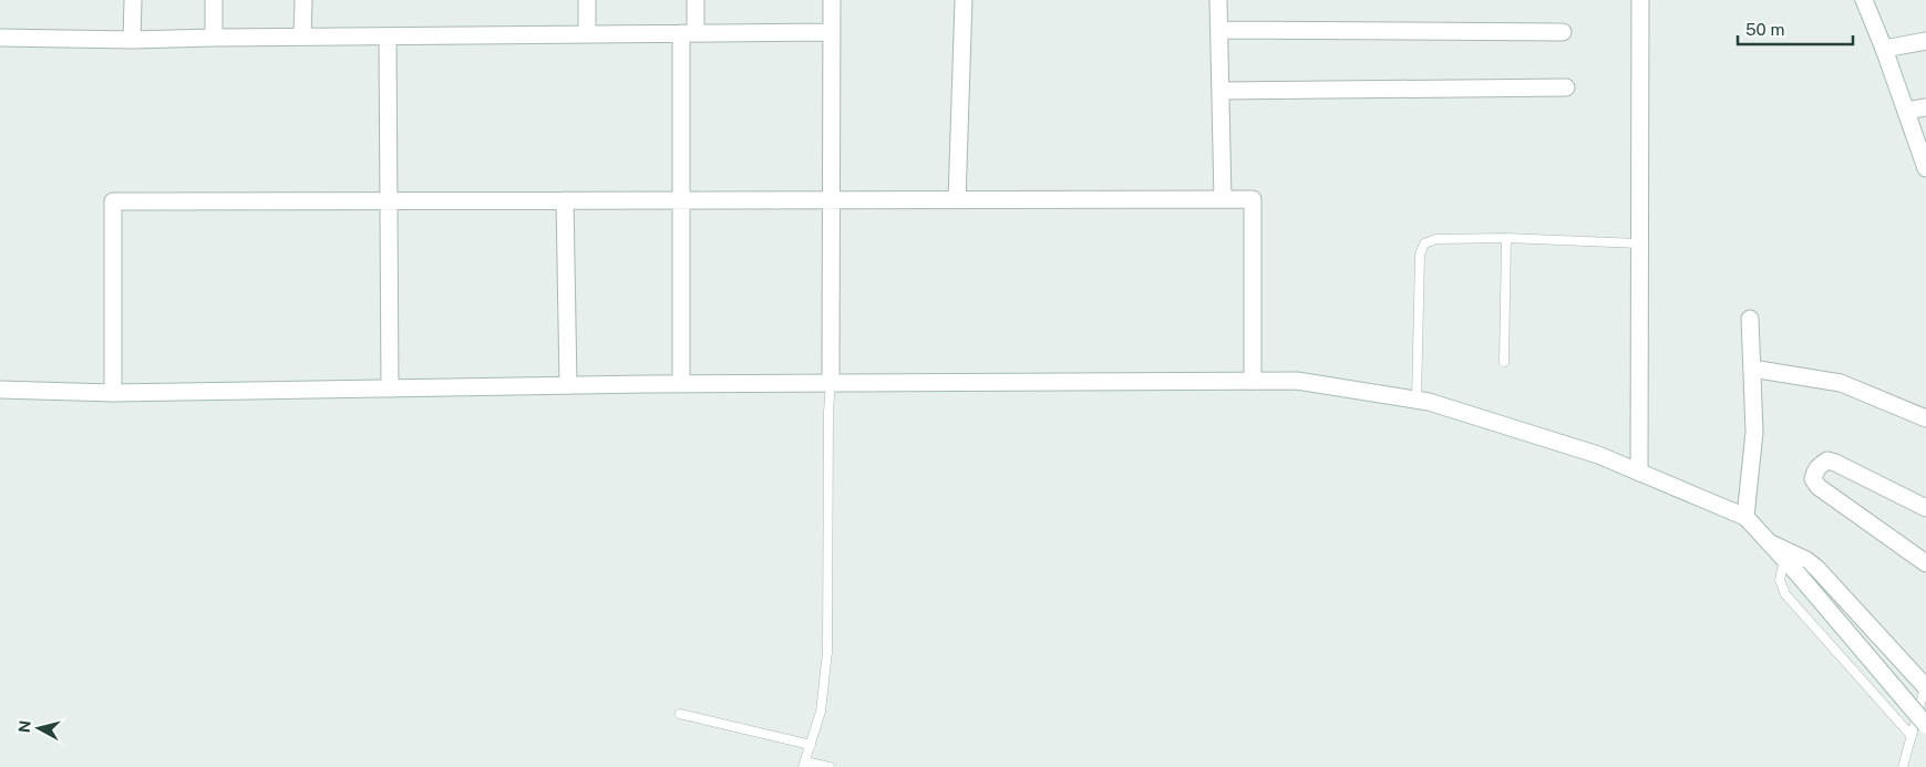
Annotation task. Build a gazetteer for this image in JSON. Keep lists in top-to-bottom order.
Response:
{
  "scale_bar": "50 m",
  "north": "left"
}
